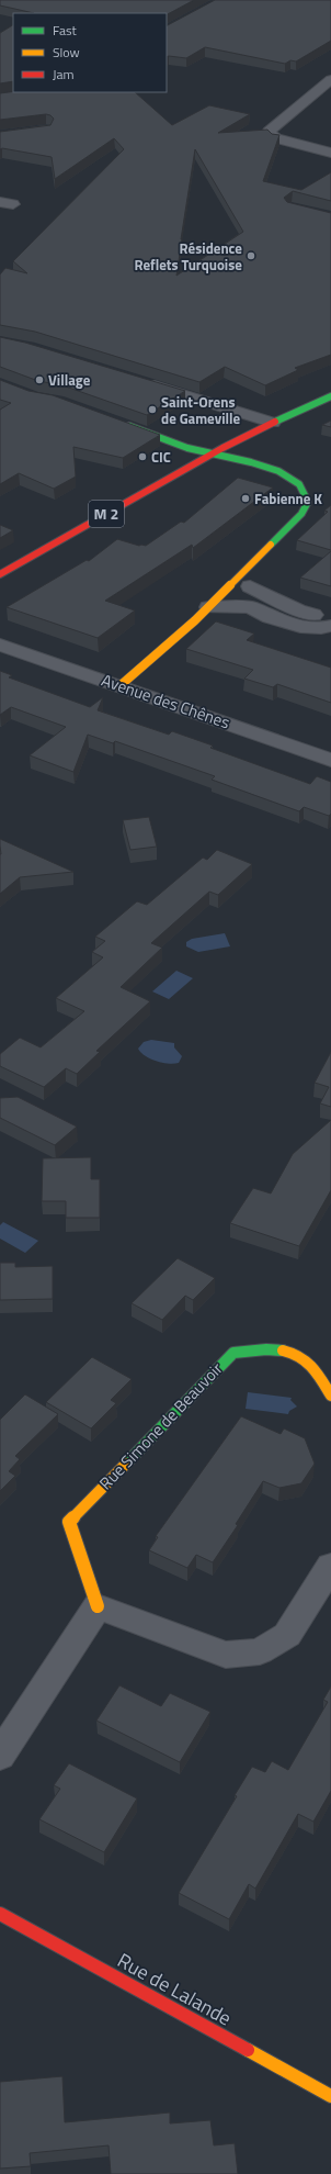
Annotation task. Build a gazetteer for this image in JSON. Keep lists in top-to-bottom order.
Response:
{
  "streets": {
    "street": [
      "M 2",
      "Avenue des Chênes",
      "Rue Simone de Beauvoir",
      "Rue de Lalande"
    ]
  },
  "places": [
    "Résidence Reflets Turquoise",
    "Village",
    "Saint-Orens de Gameville",
    "CIC",
    "Fabienne K"
  ],
  "legend": ["Fast", "Slow", "Jam"]
}
